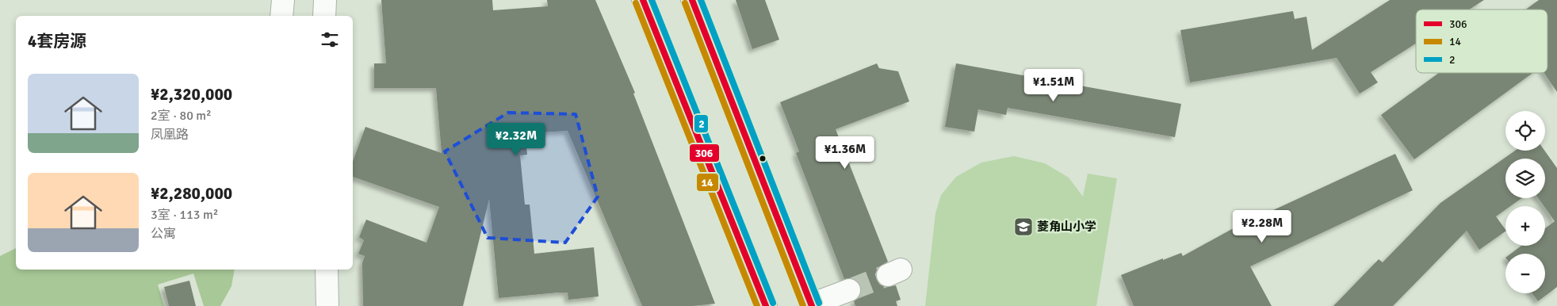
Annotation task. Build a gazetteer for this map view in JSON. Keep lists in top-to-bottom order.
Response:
{
  "places": {
    "school or university": ["菱角山小学"]
  },
  "lines": ["transit line 306", "transit line 2", "transit line 14"],
  "legend": ["306", "14", "2"],
  "page": {
    "heading": "4套房源",
    "list": [
      {
        "name": "¥2,320,000",
        "note": "2室 · 80 m² · 凤凰路"
      },
      {
        "name": "¥2,280,000",
        "note": "3室 · 113 m² · 公寓"
      }
    ],
    "price": [
      "¥1.51M",
      "¥2.32M",
      "¥1.36M",
      "¥2.28M"
    ],
    "map_buttons": ["+", "−"]
  }
}
